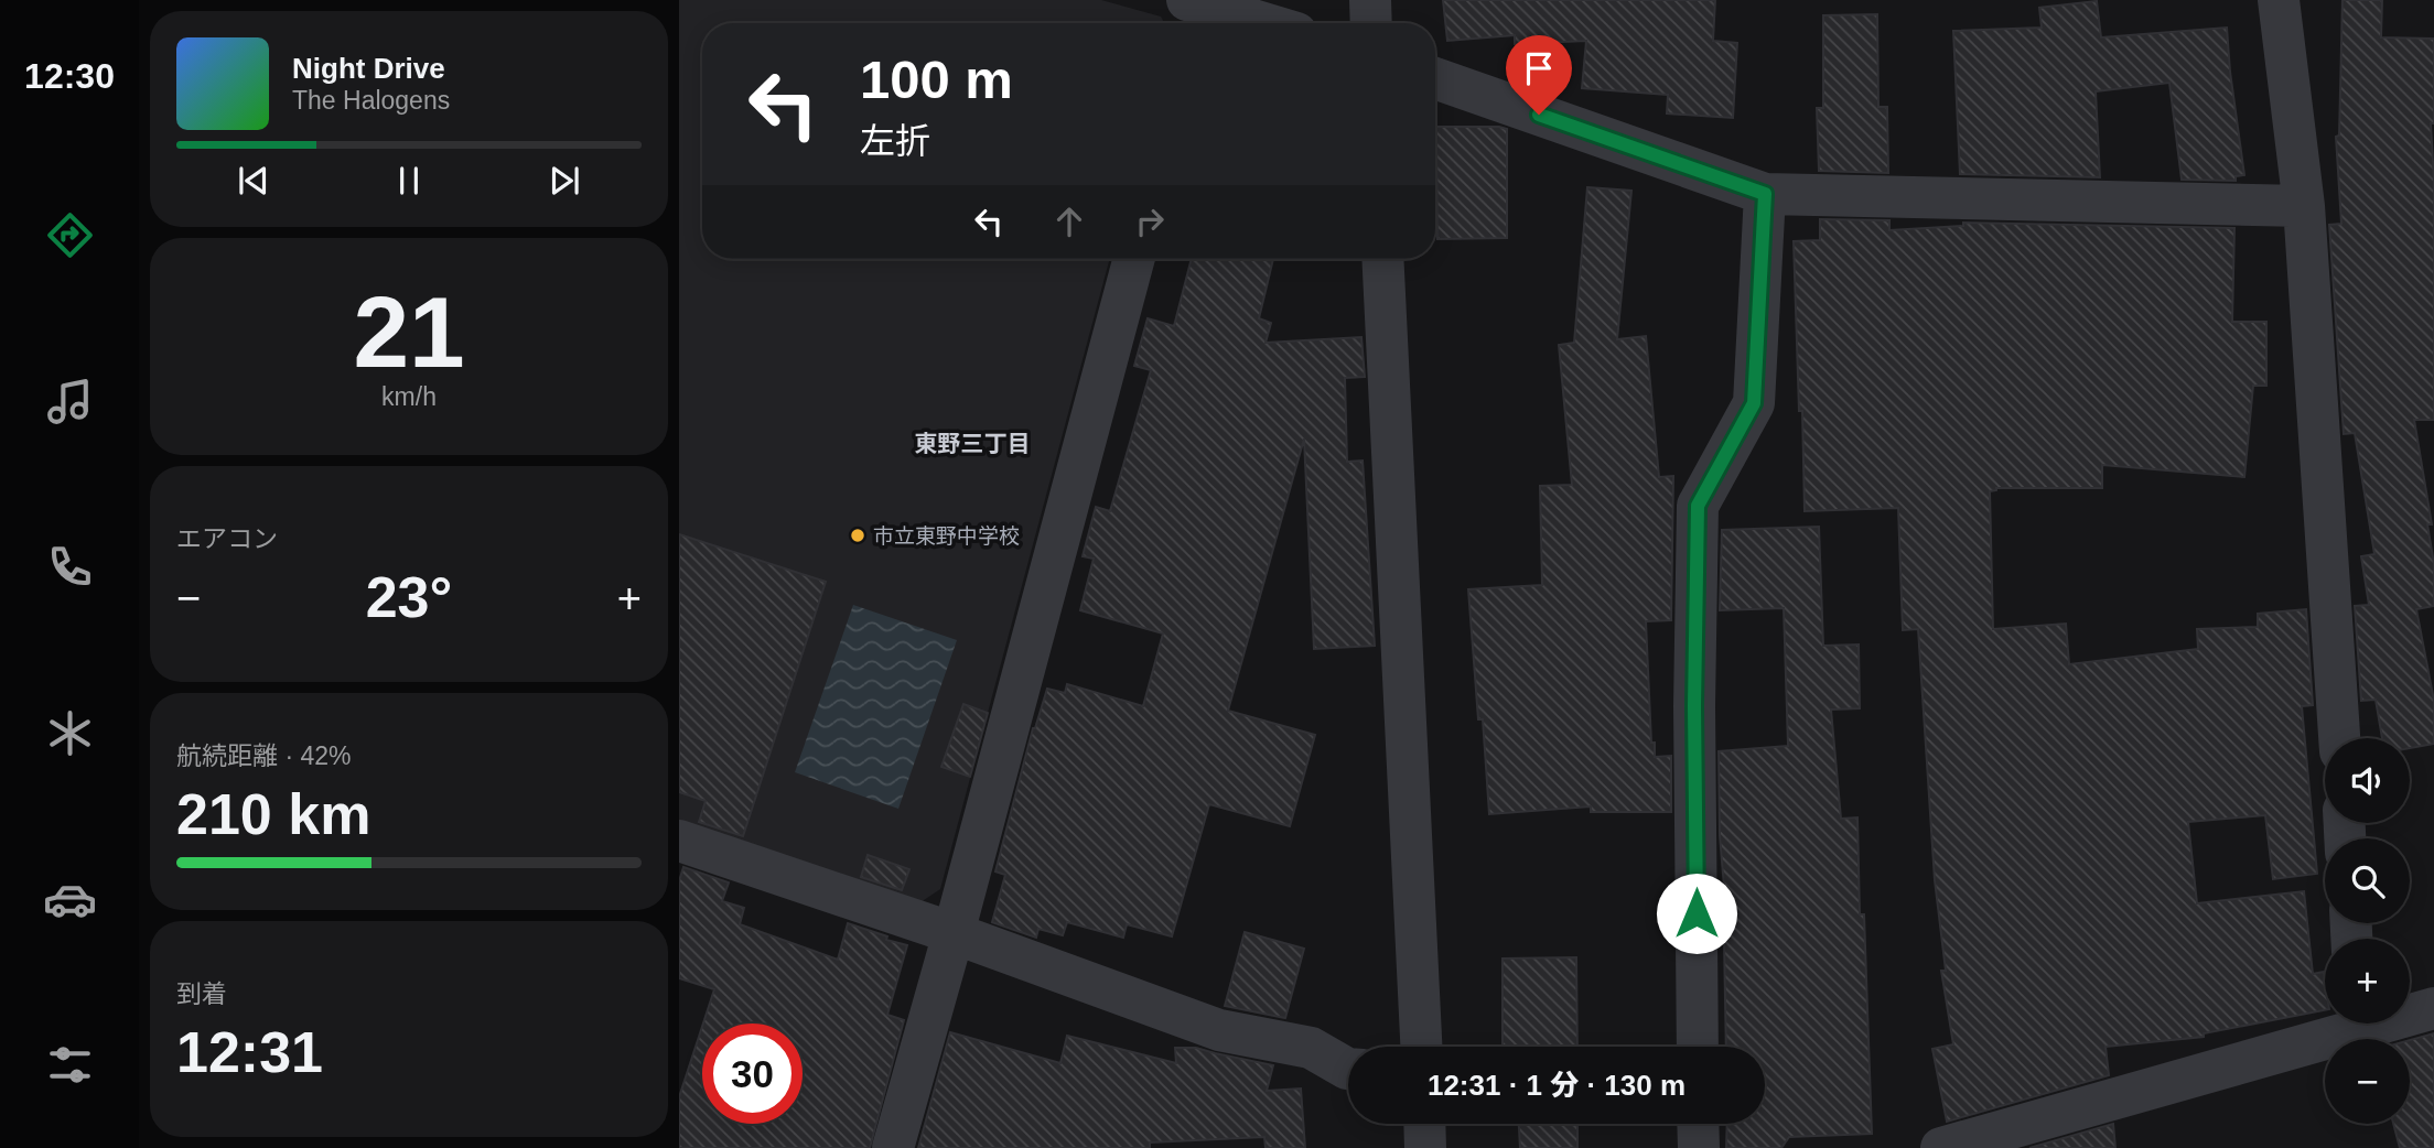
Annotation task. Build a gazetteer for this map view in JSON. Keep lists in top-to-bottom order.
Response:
{
  "districts": ["東野三丁目"],
  "places": ["市立東野中学校"],
  "page": {
    "tabs": "12:30",
    "turn": ["100 m", "左折"],
    "song": ["Night Drive", "The Halogens"],
    "tile": [
      ["21", "km/h"],
      "エアコン",
      ["航続距離 · 42%", "210 km"],
      ["到着", "12:31"]
    ],
    "heat": ["−", "23°", "+"],
    "map_buttons": ["+", "−"],
    "limit": "30",
    "trip": "12:31 · 1 分 · 130 m"
  }
}
